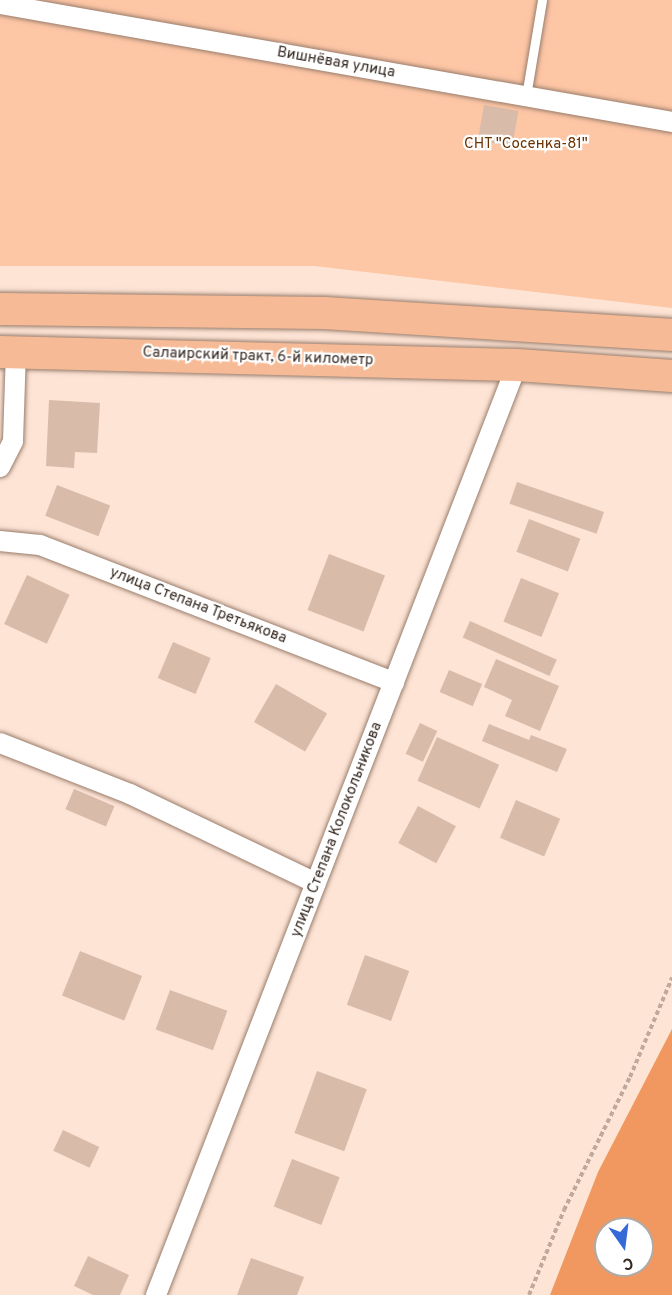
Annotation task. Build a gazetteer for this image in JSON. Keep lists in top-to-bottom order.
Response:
{
  "streets": {
    "highway": ["Салаирский тракт, 6-й километр"],
    "street": ["Вишнёвая улица", "улица Степана Третьякова", "улица Степана Колокольникова"]
  },
  "crossings": [
    ["Салаирский тракт, 6-й километр", "улица Степана Колокольникова"],
    ["улица Степана Третьякова", "улица Степана Колокольникова"]
  ],
  "parks": ["СНТ \"Сосенка-81\""],
  "north": "bottom"
}
